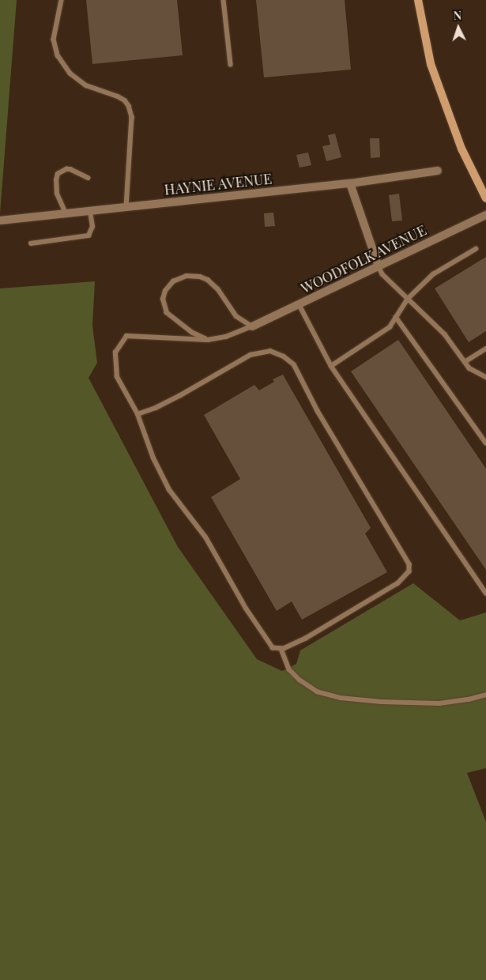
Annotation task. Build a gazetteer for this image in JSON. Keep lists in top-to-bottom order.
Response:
{
  "streets": {
    "street": ["HAYNIE AVENUE", "WOODFOLK AVENUE"]
  },
  "north": "top"
}
